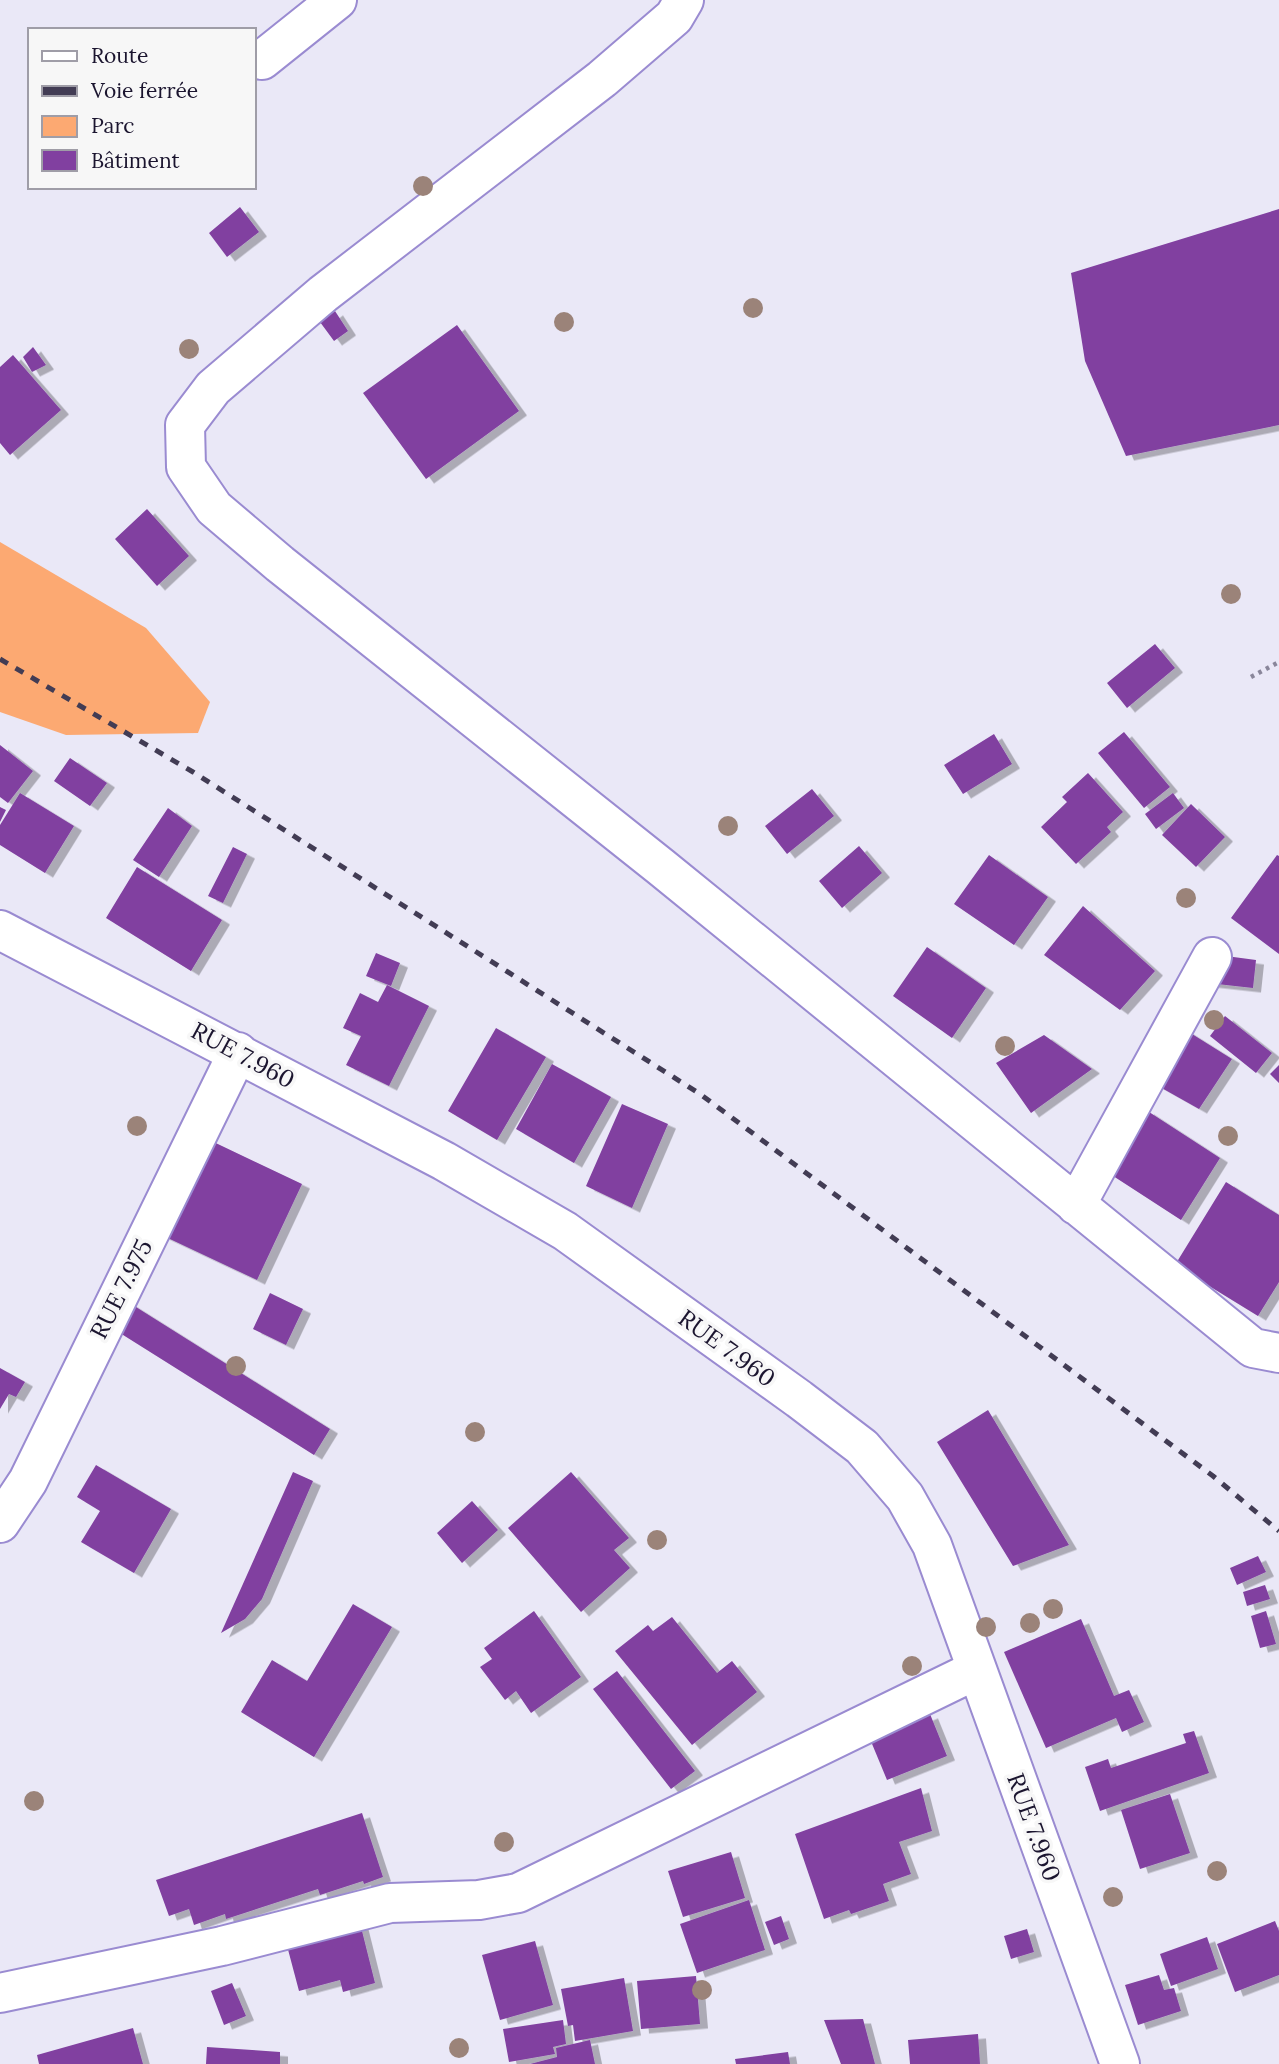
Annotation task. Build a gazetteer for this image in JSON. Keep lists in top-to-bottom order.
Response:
{
  "streets": {
    "street": ["RUE 7.960", "RUE 7.975"]
  },
  "crossings": [
    ["RUE 7.960", "RUE 7.975"]
  ],
  "legend": [
    "Route",
    "Voie ferrée",
    "Parc",
    "Bâtiment"
  ]
}
